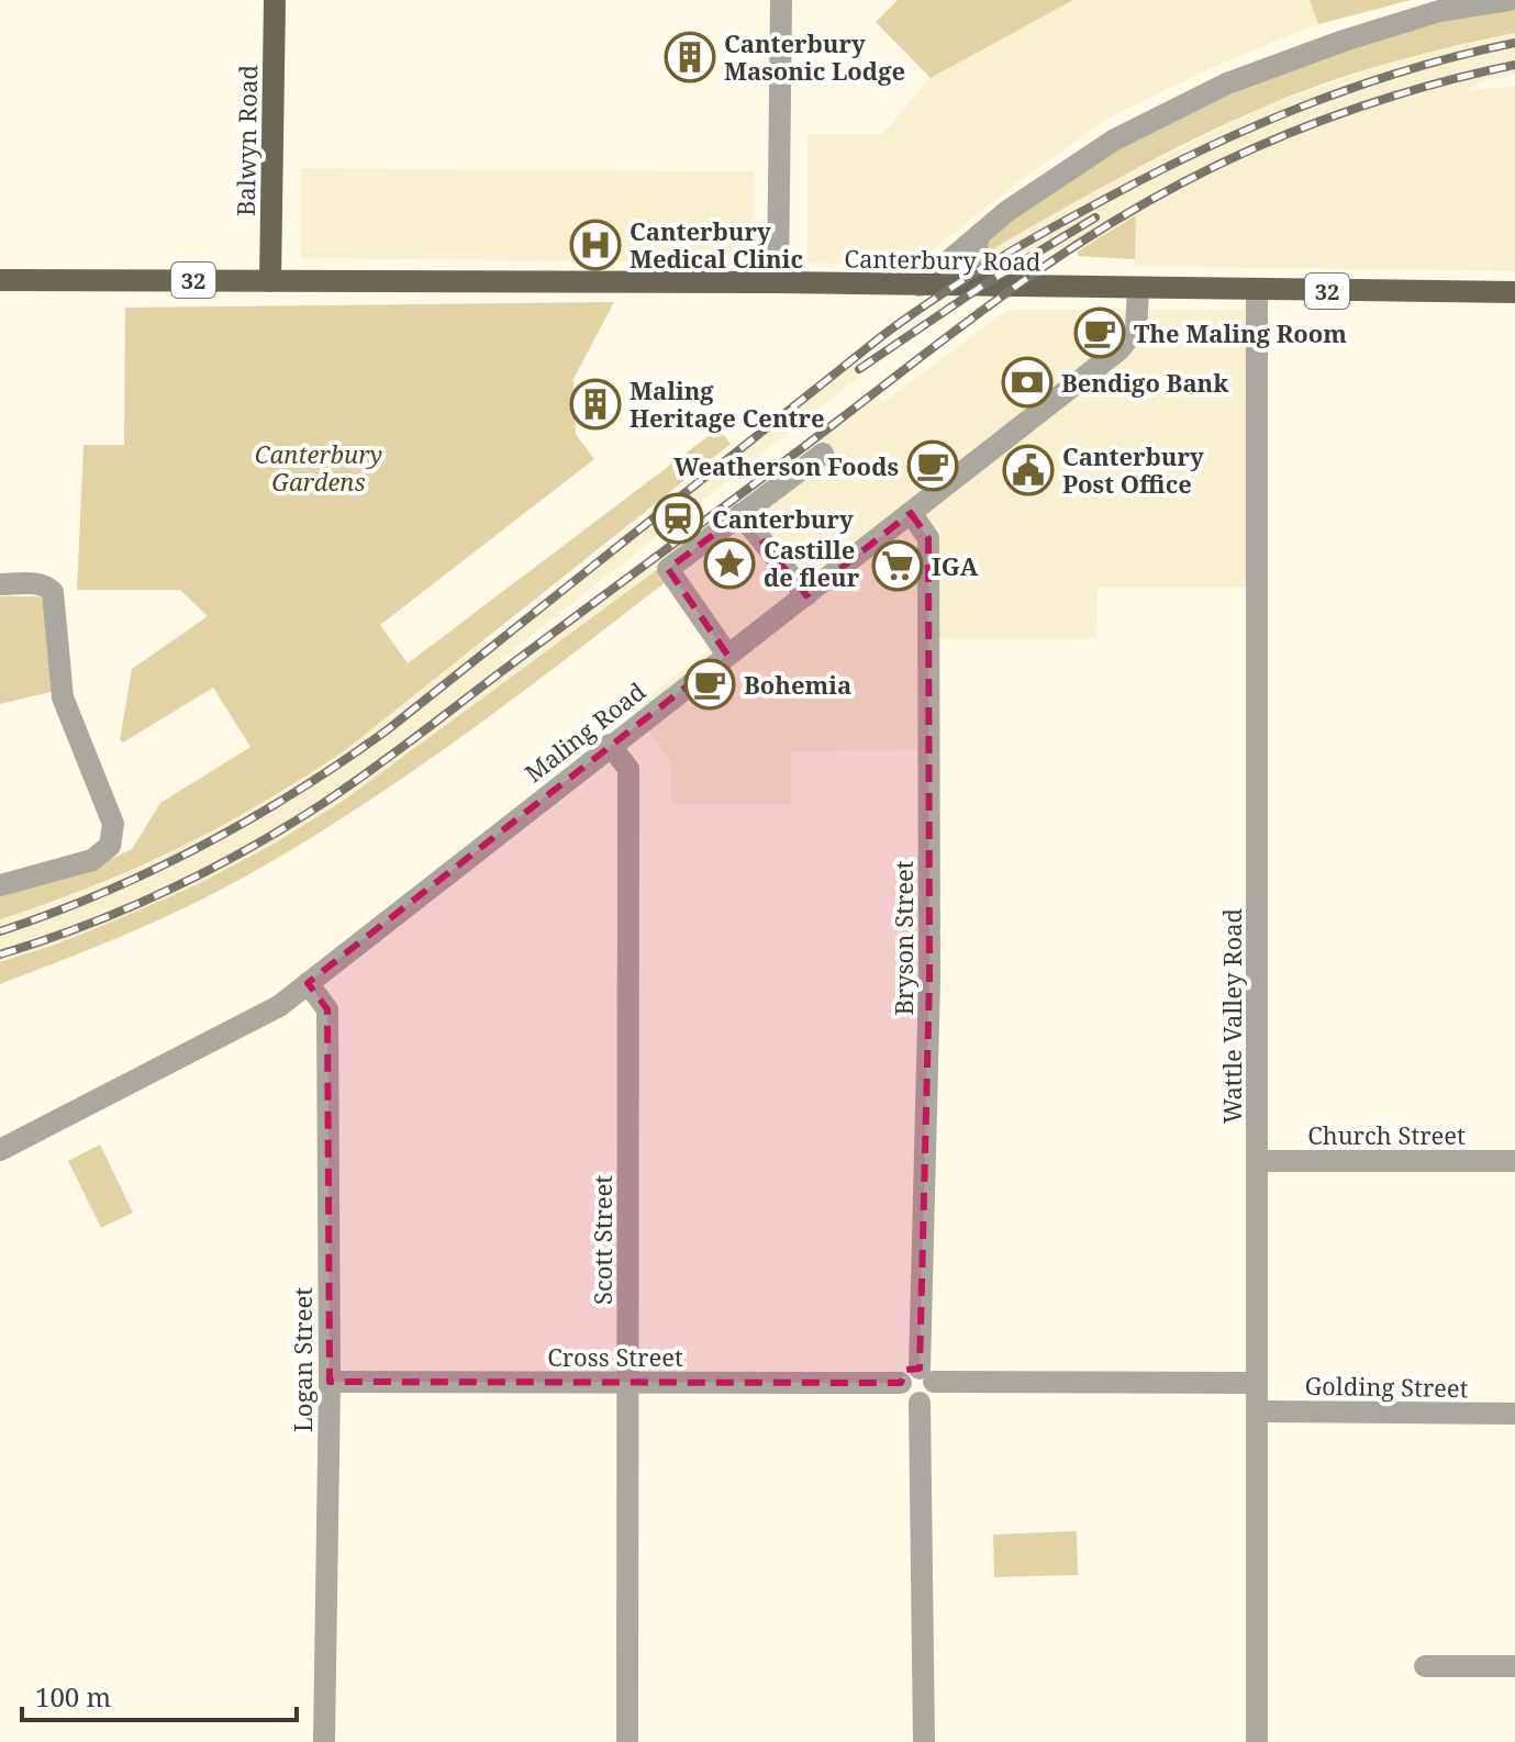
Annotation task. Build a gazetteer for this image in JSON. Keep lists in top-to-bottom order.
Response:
{
  "streets": {
    "main road": ["Balwyn Road", "Canterbury Road", "32"],
    "street": [
      "Maling Road",
      "Bryson Street",
      "Wattle Valley Road",
      "Church Street",
      "Scott Street",
      "Cross Street",
      "Logan Street",
      "Golding Street"
    ]
  },
  "crossings": [
    ["Balwyn Road", "Canterbury Road"],
    ["Canterbury Road", "Maling Road"],
    ["Canterbury Road", "Wattle Valley Road"],
    ["Maling Road", "Bryson Street"],
    ["Maling Road", "Scott Street"],
    ["Maling Road", "Logan Street"],
    ["Bryson Street", "Cross Street"],
    ["Wattle Valley Road", "Church Street"],
    ["Wattle Valley Road", "Golding Street"],
    ["Scott Street", "Cross Street"],
    ["Cross Street", "Logan Street"]
  ],
  "parks": ["Canterbury Gardens"],
  "places": {
    "building": ["Canterbury Masonic Lodge", "Maling Heritage Centre"],
    "hospital": ["Canterbury Medical Clinic"],
    "cafe": ["The Maling Room", "Weatherson Foods", "Bohemia"],
    "bank": ["Bendigo Bank"],
    "public building": ["Canterbury Post Office"],
    "station": ["Canterbury"],
    "place": ["Castille de fleur"],
    "supermarket": ["IGA"]
  },
  "scale_bar": "100 m"
}
